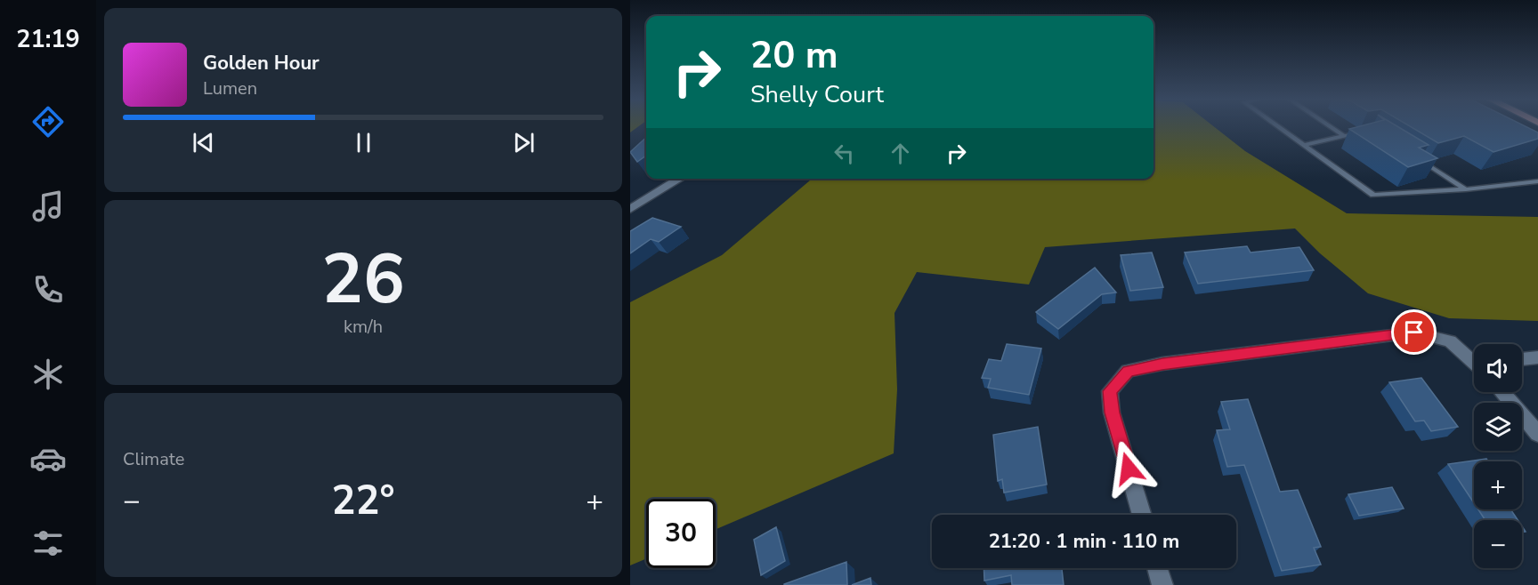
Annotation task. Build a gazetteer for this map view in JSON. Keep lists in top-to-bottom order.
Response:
{
  "page": {
    "tabs": "21:19",
    "turn": ["20 m", "Shelly Court"],
    "song": ["Golden Hour", "Lumen"],
    "tile": [
      ["26", "km/h"],
      "Climate"
    ],
    "map_buttons": ["+", "−"],
    "heat": ["−", "22°", "+"],
    "limit": "30",
    "trip": "21:20 · 1 min · 110 m"
  }
}
